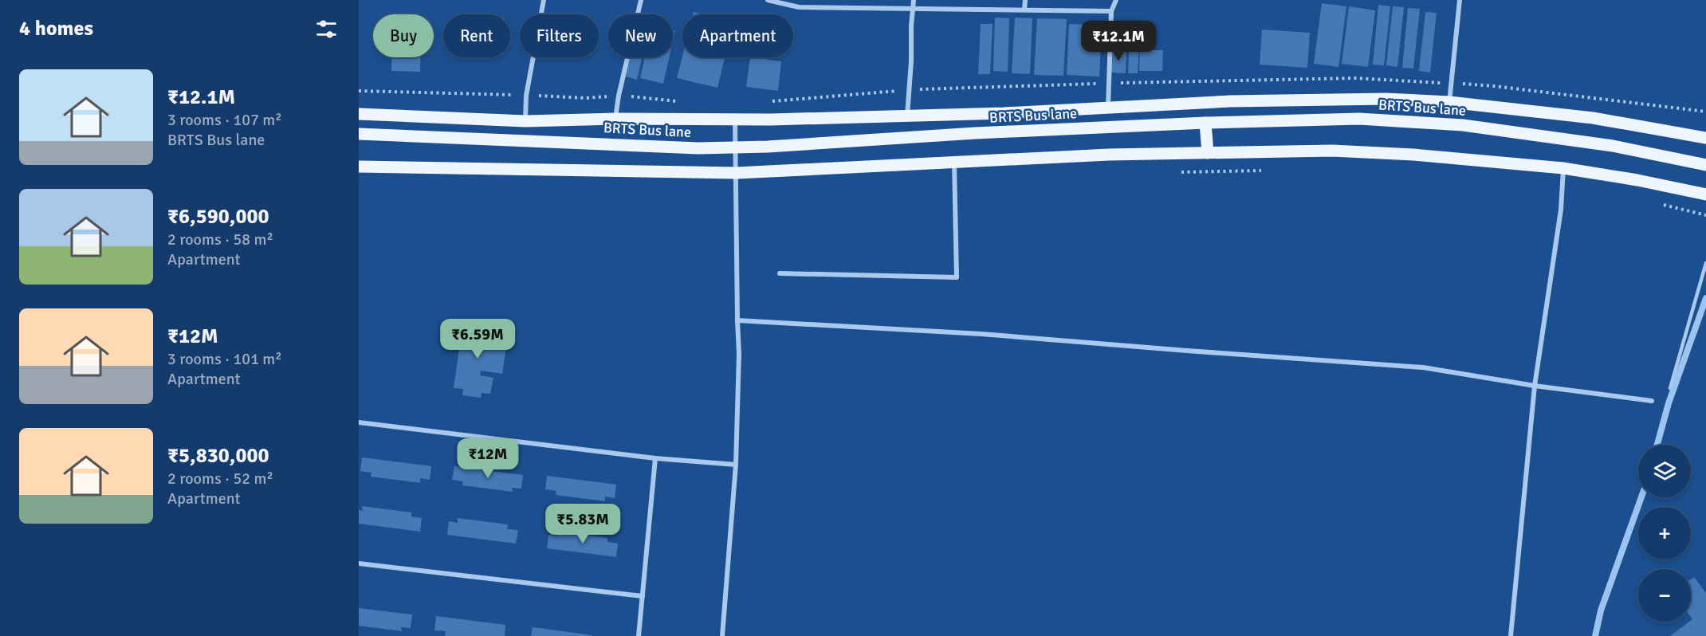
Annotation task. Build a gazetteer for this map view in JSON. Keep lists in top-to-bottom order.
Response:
{
  "streets": {
    "main road": ["BRTS Bus lane"]
  },
  "page": {
    "heading": "4 homes",
    "chip": [
      "Buy",
      "Rent",
      "Filters",
      "New",
      "Apartment"
    ],
    "price": [
      "₹12.1M",
      "₹6.59M",
      "₹12M",
      "₹5.83M"
    ],
    "list": [
      {
        "name": "₹12.1M",
        "note": "3 rooms · 107 m² · BRTS Bus lane"
      },
      {
        "name": "₹6,590,000",
        "note": "2 rooms · 58 m² · Apartment"
      },
      {
        "name": "₹12M",
        "note": "3 rooms · 101 m² · Apartment"
      },
      {
        "name": "₹5,830,000",
        "note": "2 rooms · 52 m² · Apartment"
      }
    ],
    "map_buttons": ["+", "−"]
  }
}
